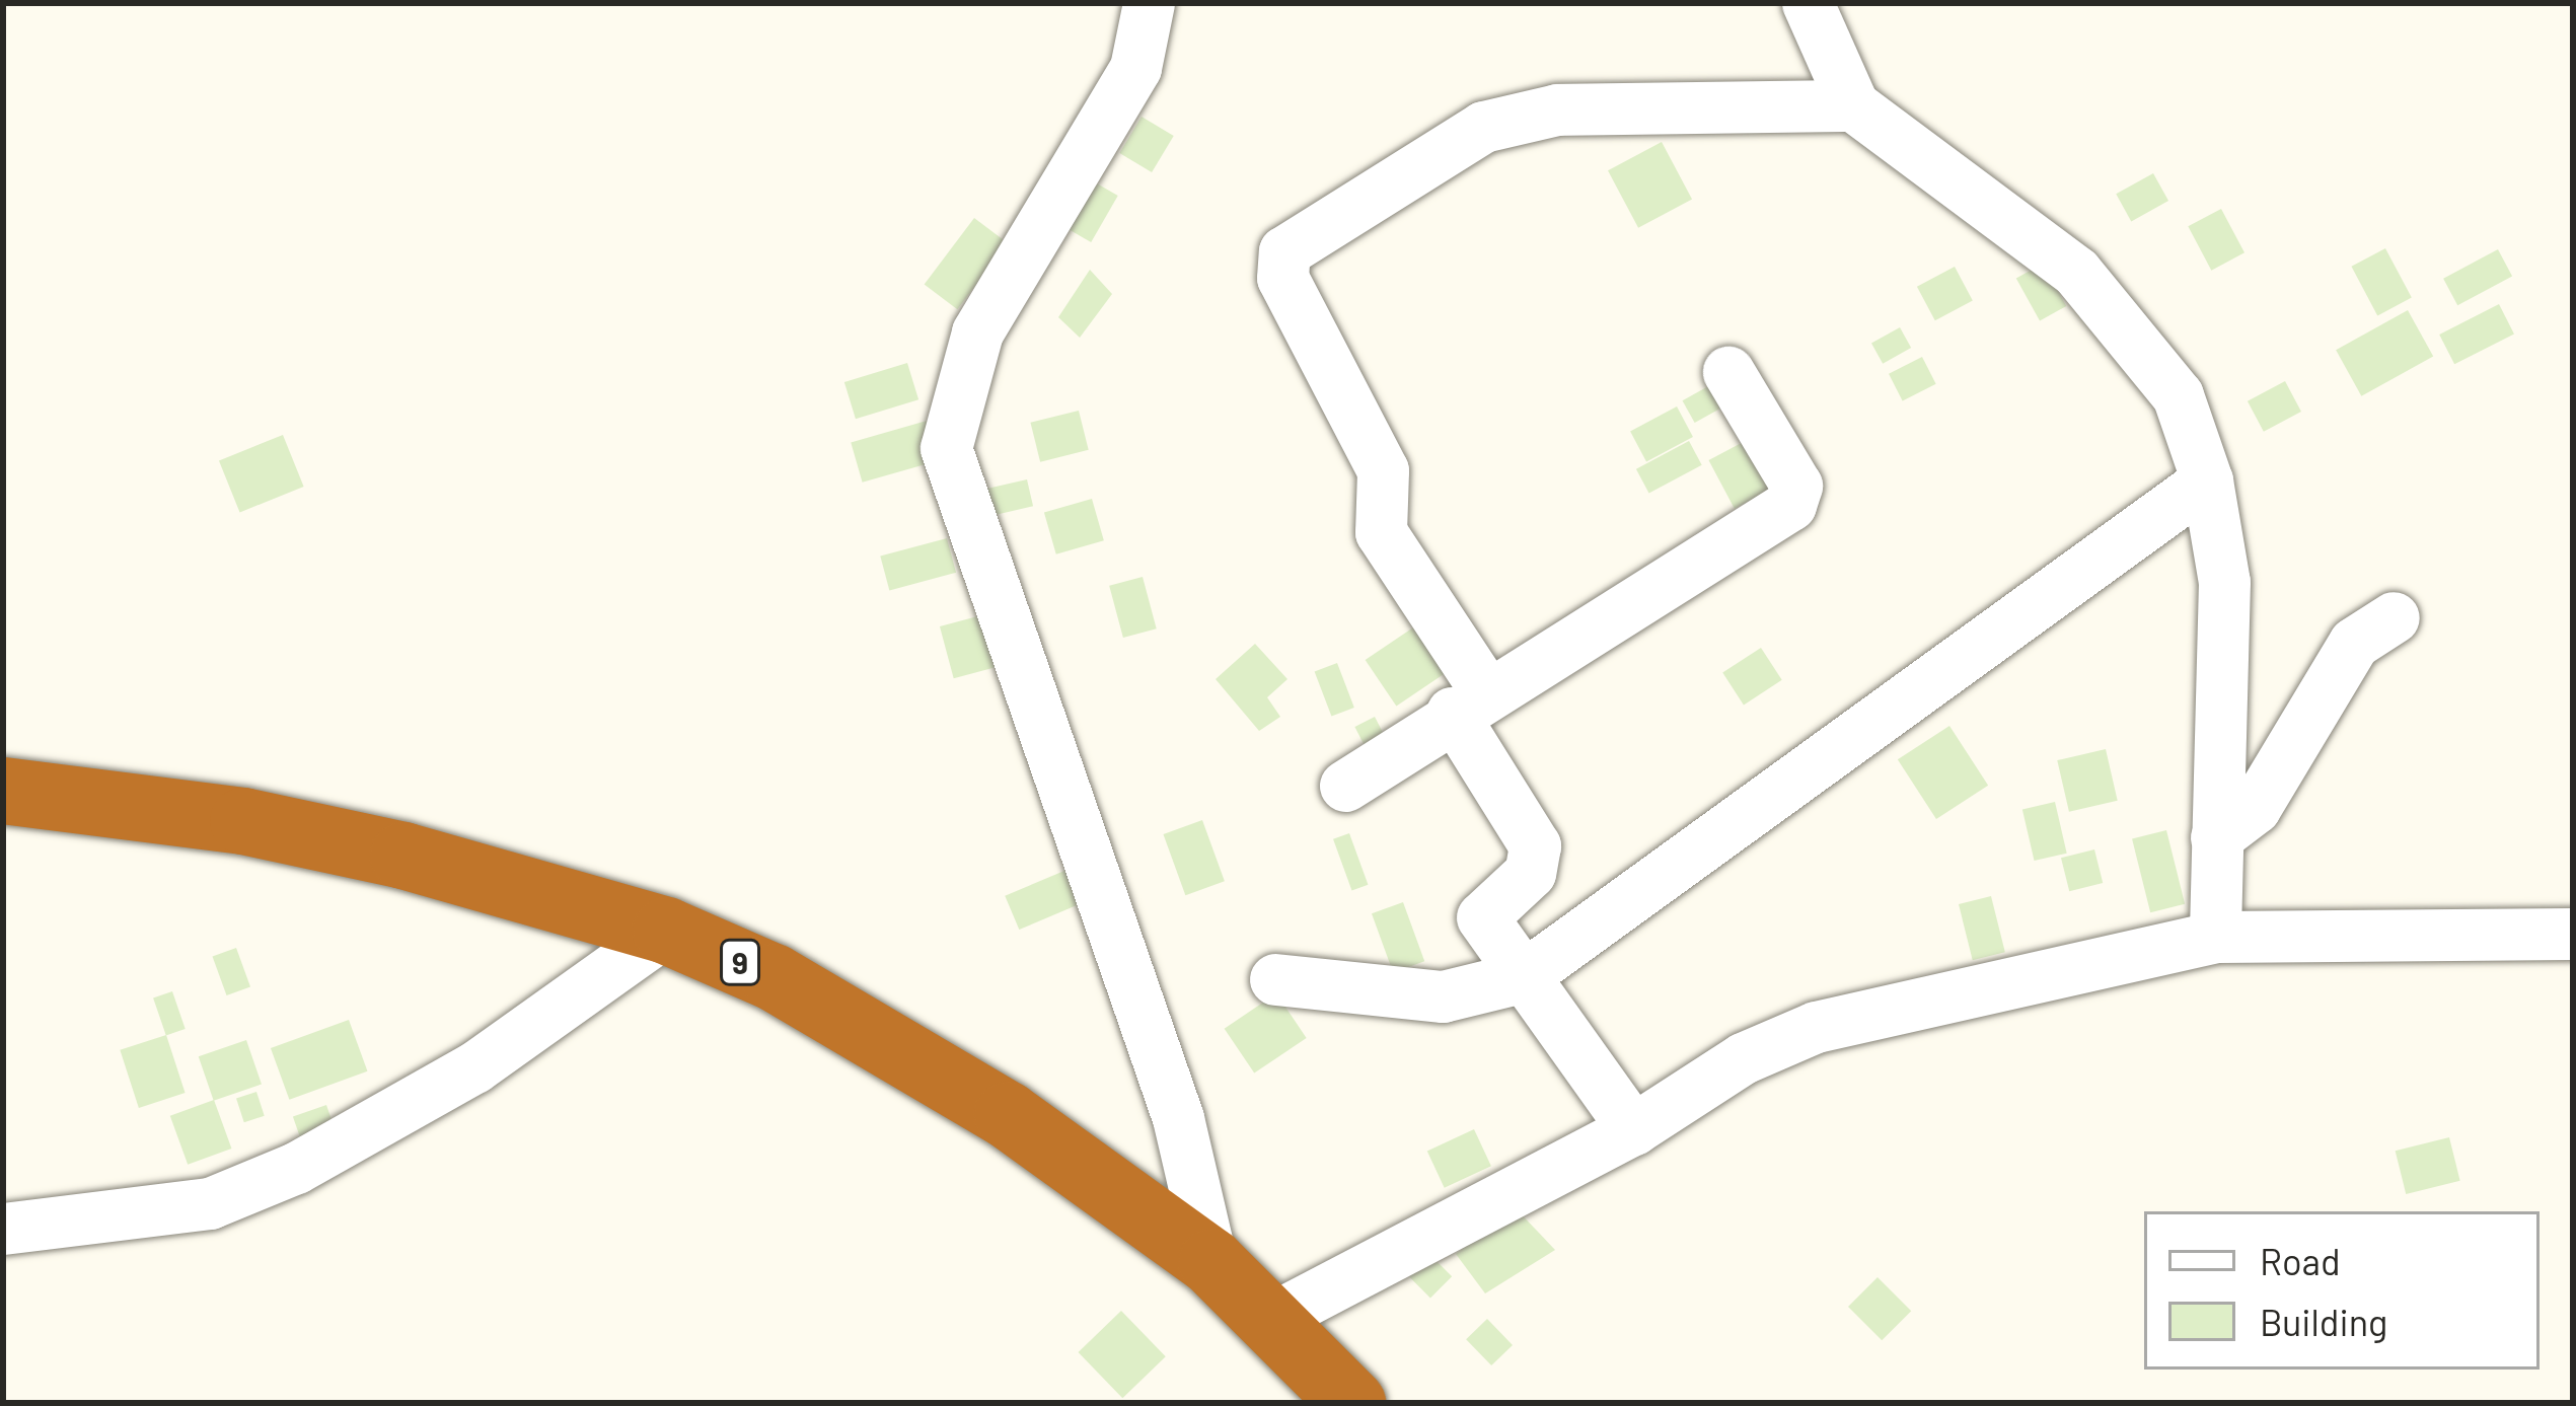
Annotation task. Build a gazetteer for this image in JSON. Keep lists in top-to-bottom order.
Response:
{
  "streets": {
    "highway": ["9"]
  },
  "legend": ["Road", "Building"]
}
